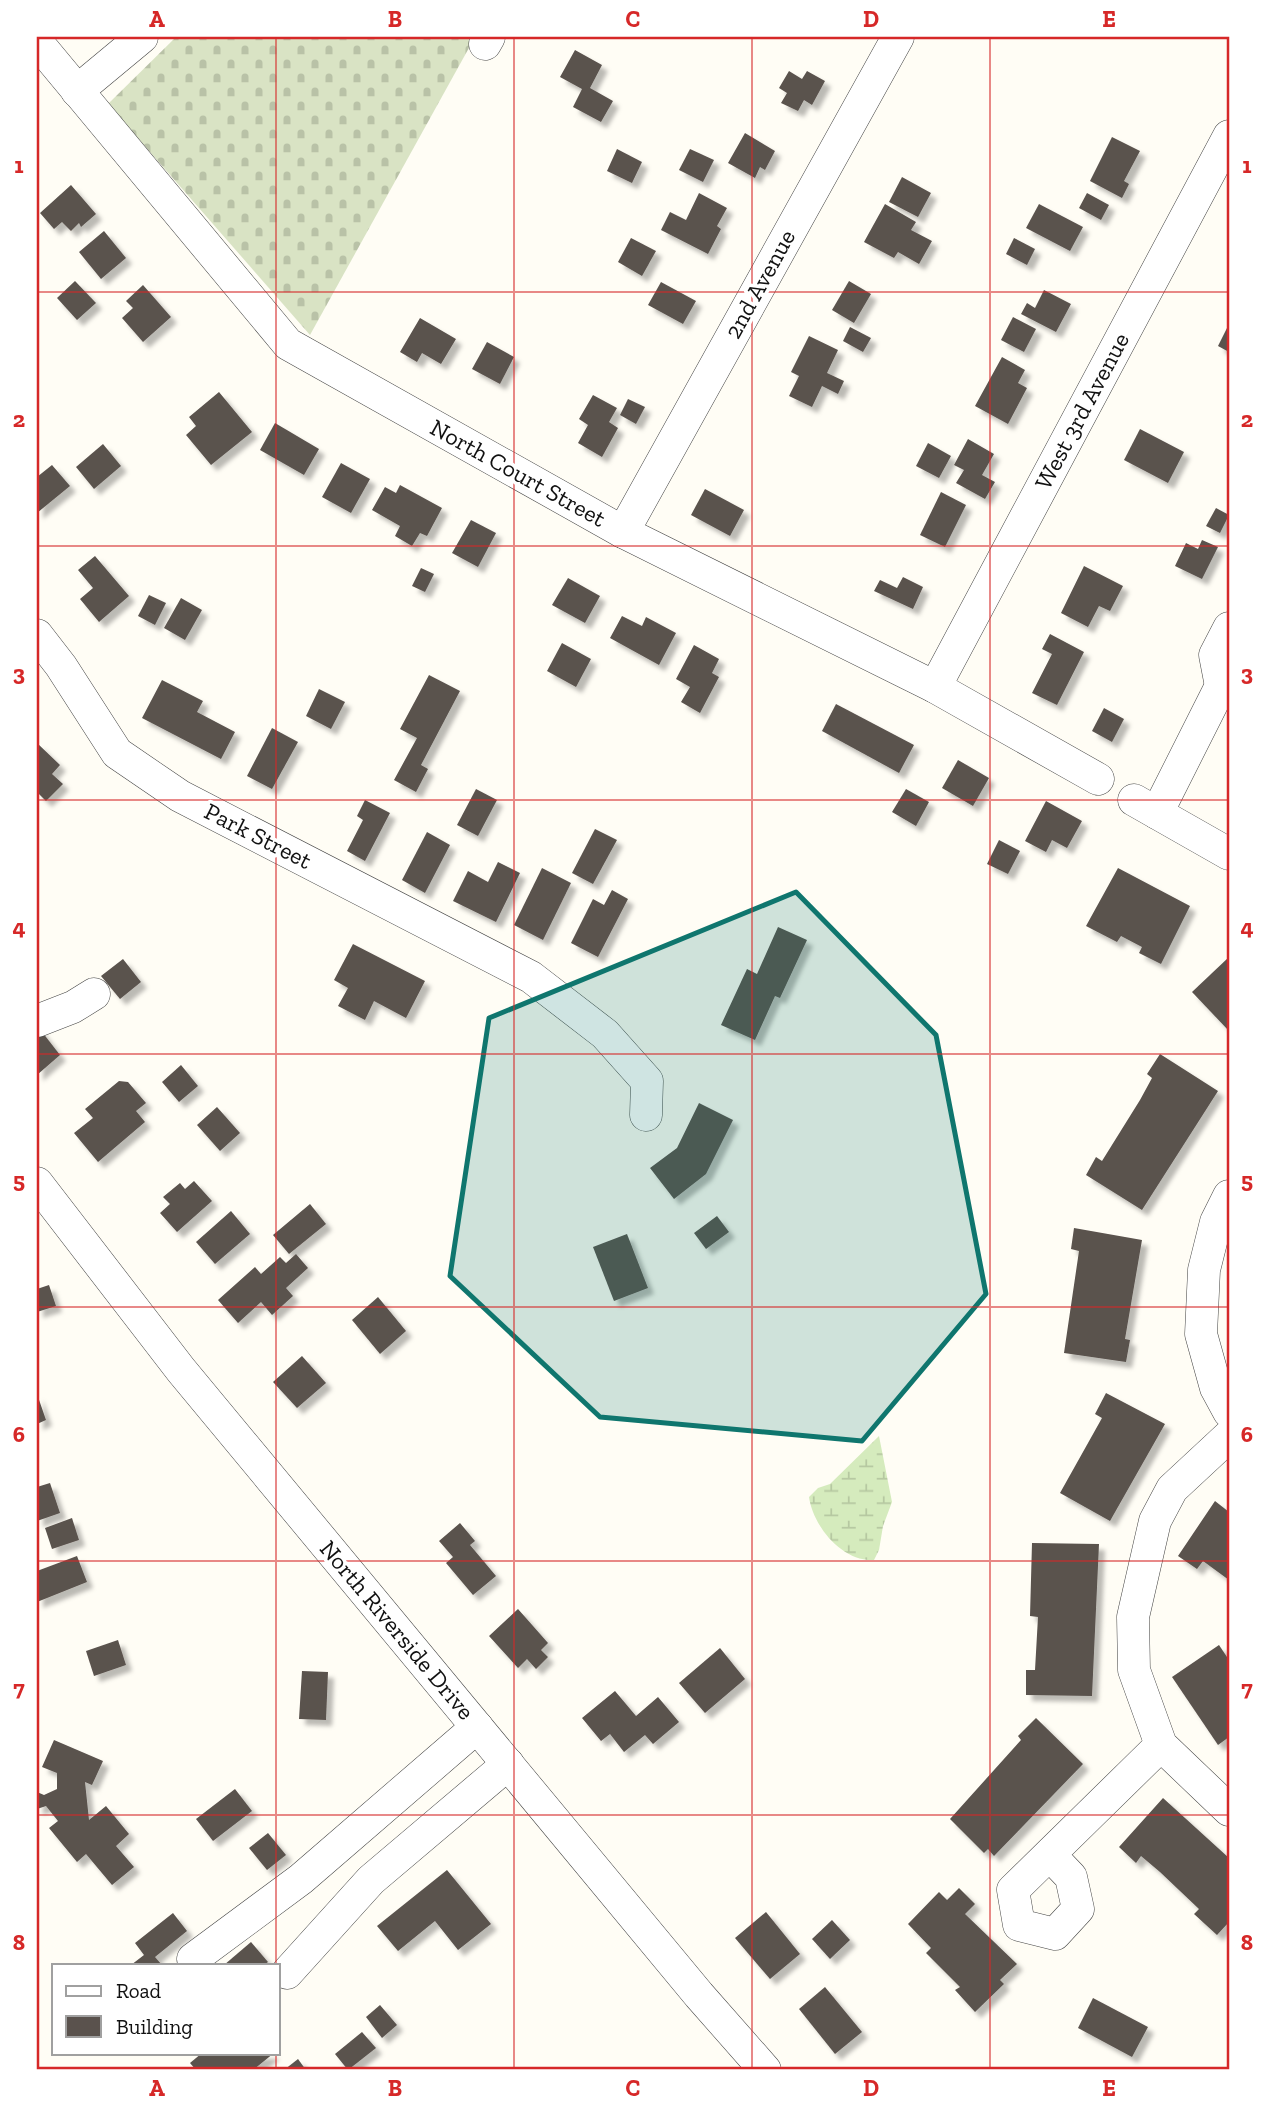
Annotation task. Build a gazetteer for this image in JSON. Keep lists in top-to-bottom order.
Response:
{
  "streets": {
    "street": [
      "2nd Avenue",
      "West 3rd Avenue",
      "North Court Street",
      "Park Street",
      "North Riverside Drive"
    ]
  },
  "crossings": [
    ["2nd Avenue", "North Court Street"],
    ["West 3rd Avenue", "North Court Street"]
  ],
  "legend": ["Road", "Building"],
  "grid": {
    "columns": [
      "A",
      "B",
      "C",
      "D",
      "E"
    ],
    "rows": [
      "1",
      "2",
      "3",
      "4",
      "5",
      "6",
      "7",
      "8"
    ]
  }
}
